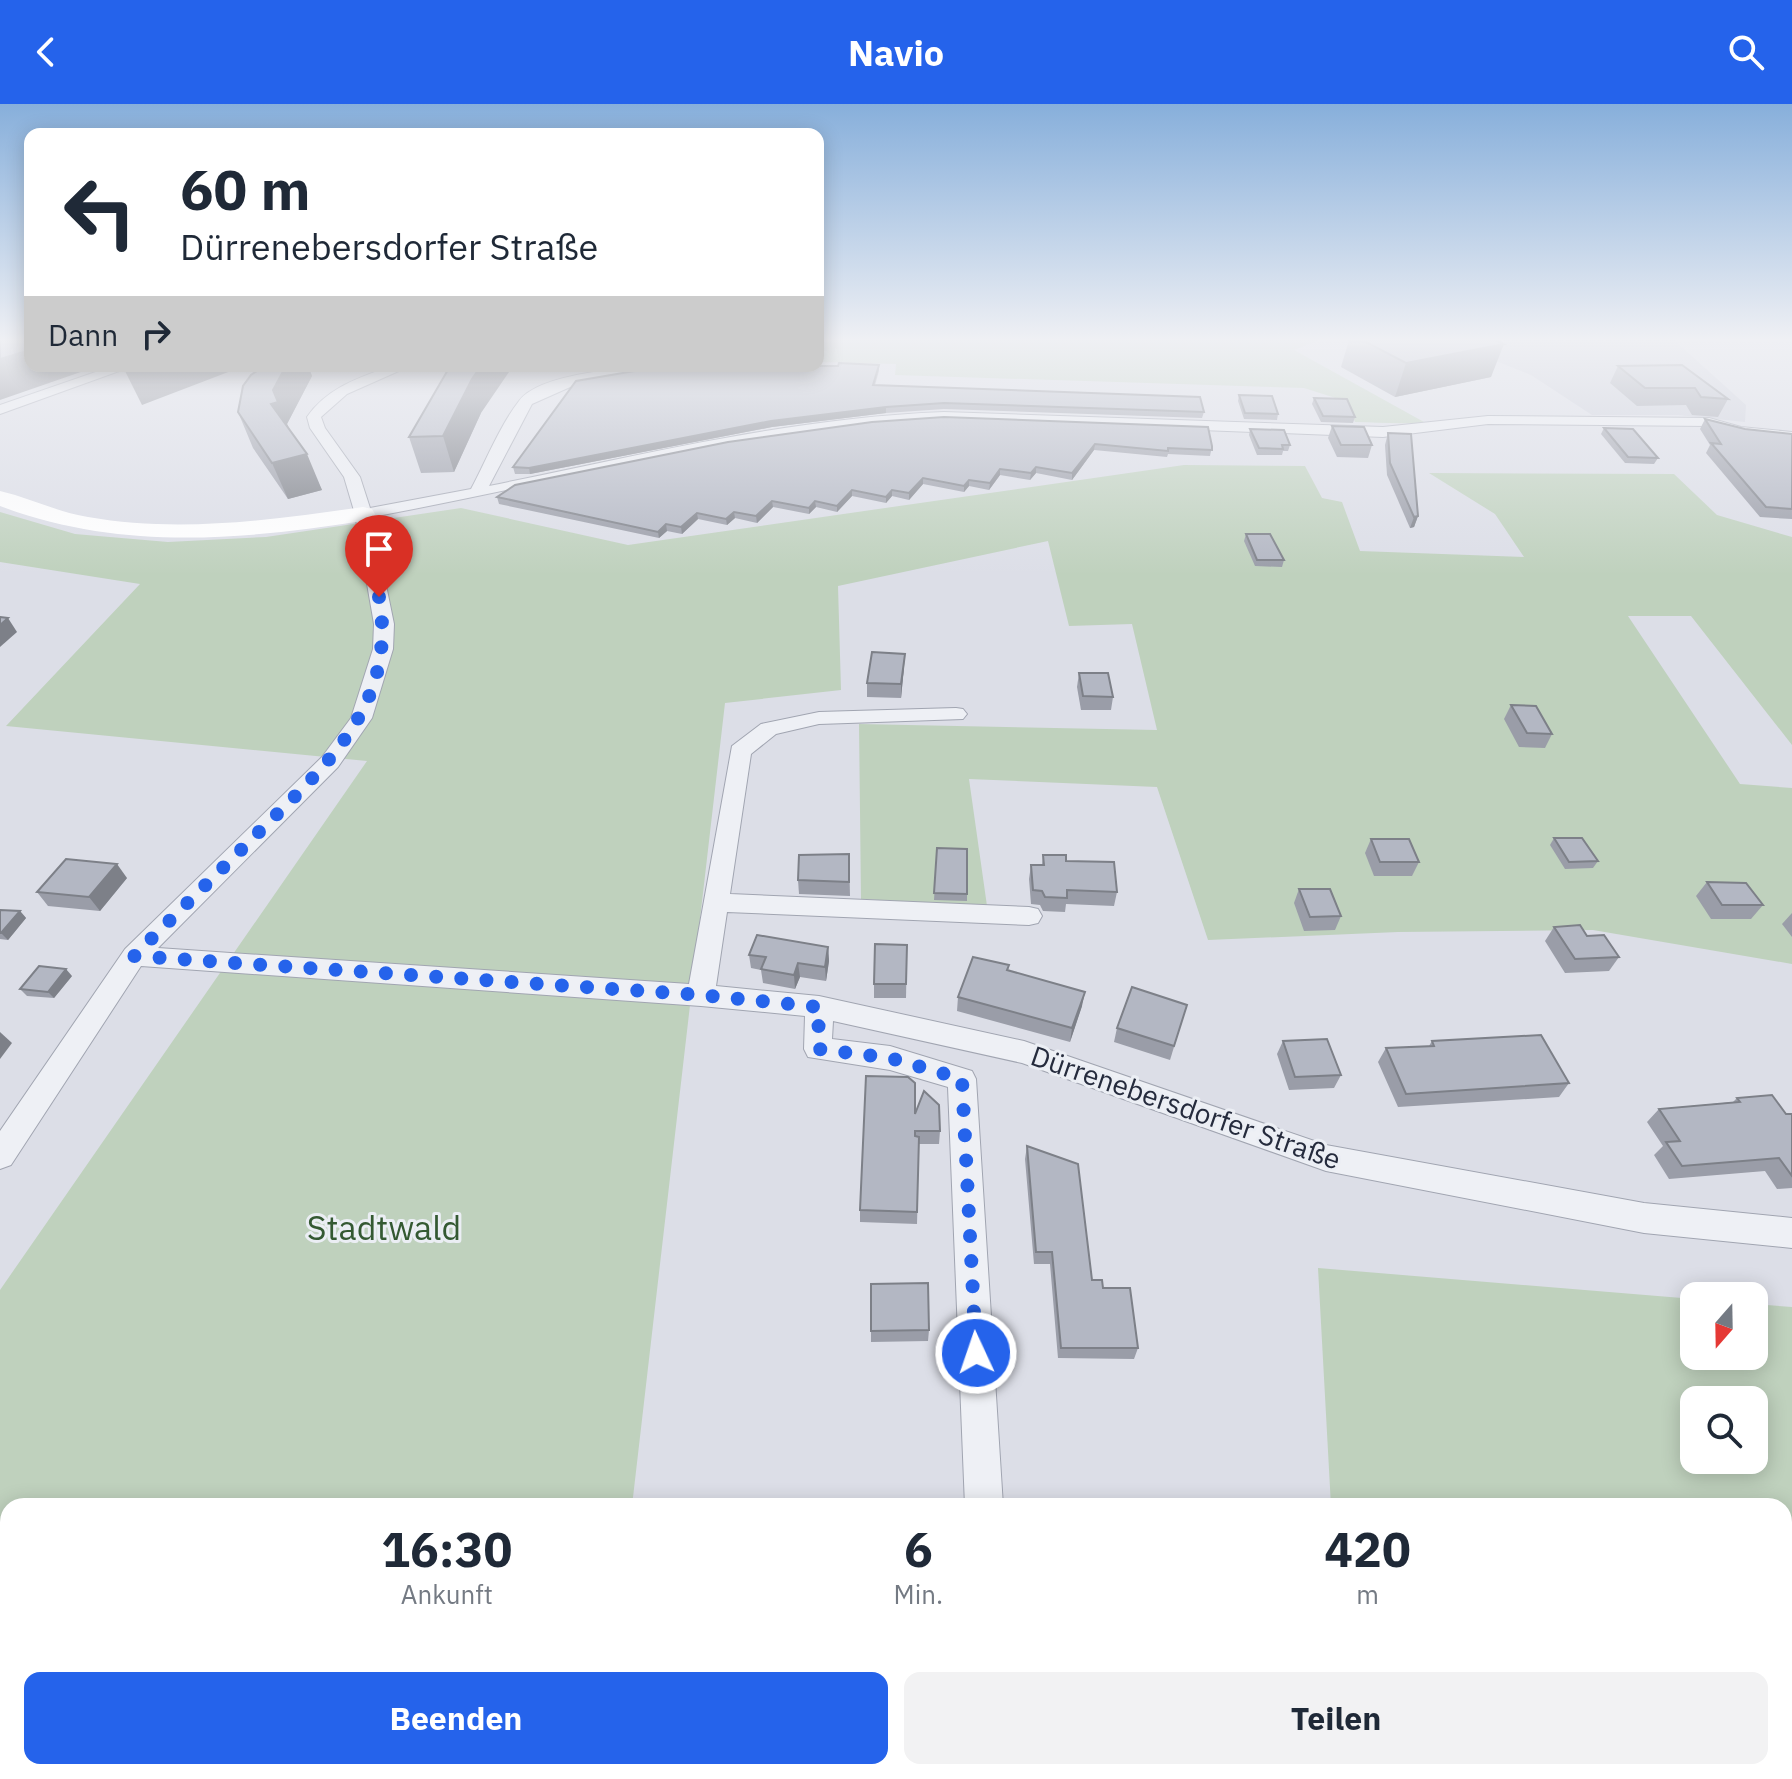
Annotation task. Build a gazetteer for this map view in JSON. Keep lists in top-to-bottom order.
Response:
{
  "streets": {
    "street": ["Dürrenebersdorfer Straße"]
  },
  "parks": ["Stadtwald"],
  "north": "bottom",
  "page": {
    "header": "Navio",
    "turn": ["60 m", "Dürrenebersdorfer Straße"],
    "then": "Dann",
    "eta": [
      "16:30",
      "Ankunft",
      "6",
      "Min.",
      "420",
      "m"
    ],
    "buttons": ["Beenden", "Teilen"]
  }
}
